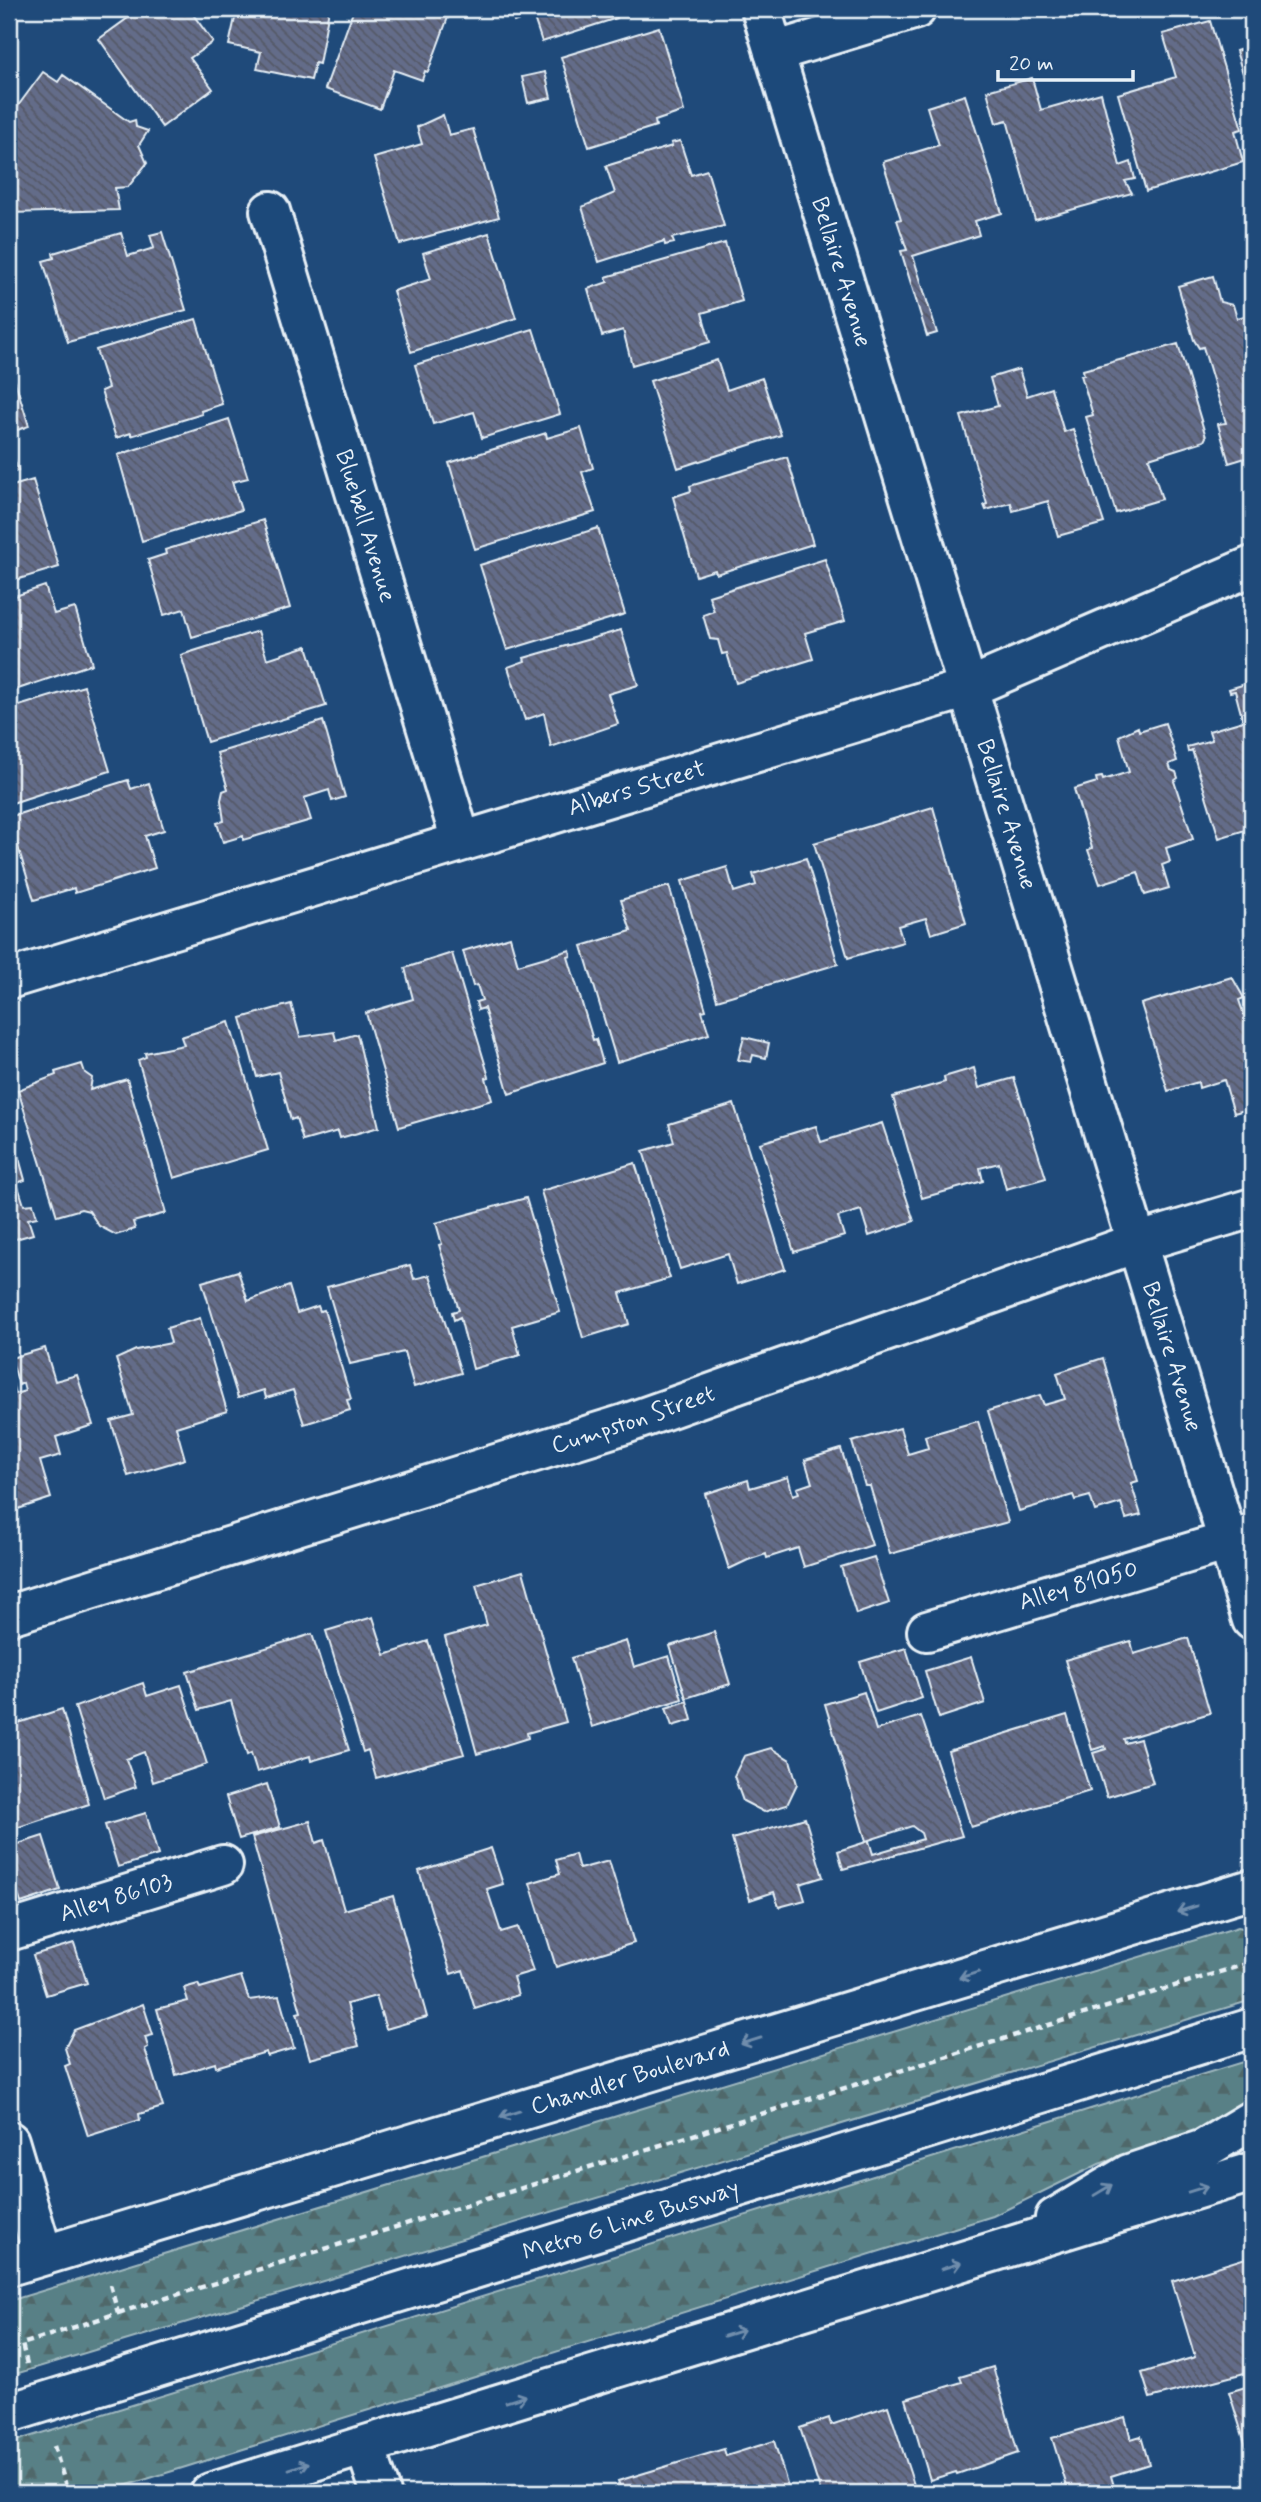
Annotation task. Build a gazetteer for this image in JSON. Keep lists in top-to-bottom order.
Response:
{
  "streets": {
    "street": [
      "Bellaire Avenue",
      "Bluebell Avenue",
      "Albers Street",
      "Cumpston Street",
      "Alley 81050",
      "Alley 86103",
      "Chandler Boulevard",
      "Metro G Line Busway"
    ]
  },
  "crossings": [
    ["Bellaire Avenue", "Albers Street"],
    ["Bellaire Avenue", "Cumpston Street"],
    ["Bellaire Avenue", "Alley 81050"],
    ["Bluebell Avenue", "Albers Street"]
  ],
  "scale_bar": "20 m"
}
